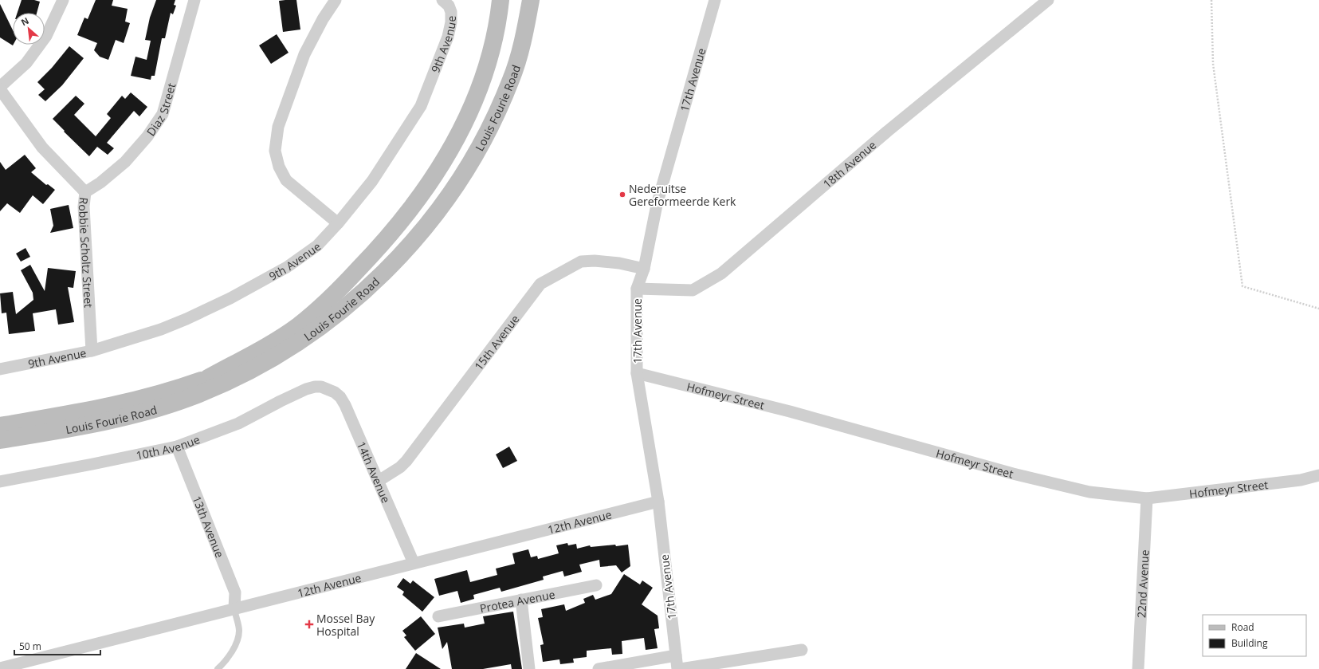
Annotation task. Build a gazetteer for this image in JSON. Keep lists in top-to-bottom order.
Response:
{
  "streets": {
    "main road": ["Louis Fourie Road"],
    "street": [
      "9th Avenue",
      "17th Avenue",
      "Diaz Street",
      "18th Avenue",
      "Robbie Scholtz Street",
      "15th Avenue",
      "Hofmeyr Street",
      "10th Avenue",
      "14th Avenue",
      "12th Avenue",
      "13th Avenue",
      "22nd Avenue",
      "Protea Avenue"
    ]
  },
  "crossings": [
    ["9th Avenue", "Robbie Scholtz Street"],
    ["17th Avenue", "18th Avenue"],
    ["17th Avenue", "15th Avenue"],
    ["17th Avenue", "Hofmeyr Street"],
    ["17th Avenue", "12th Avenue"],
    ["Diaz Street", "Robbie Scholtz Street"],
    ["15th Avenue", "14th Avenue"],
    ["Hofmeyr Street", "22nd Avenue"],
    ["10th Avenue", "14th Avenue"],
    ["10th Avenue", "13th Avenue"],
    ["14th Avenue", "12th Avenue"],
    ["12th Avenue", "13th Avenue"]
  ],
  "places": {
    "other": ["Nederuitse Gereformeerde Kerk"],
    "health": ["Mossel Bay Hospital"]
  },
  "legend": ["Road", "Building"],
  "scale_bar": "50 m",
  "north": "top left"
}
